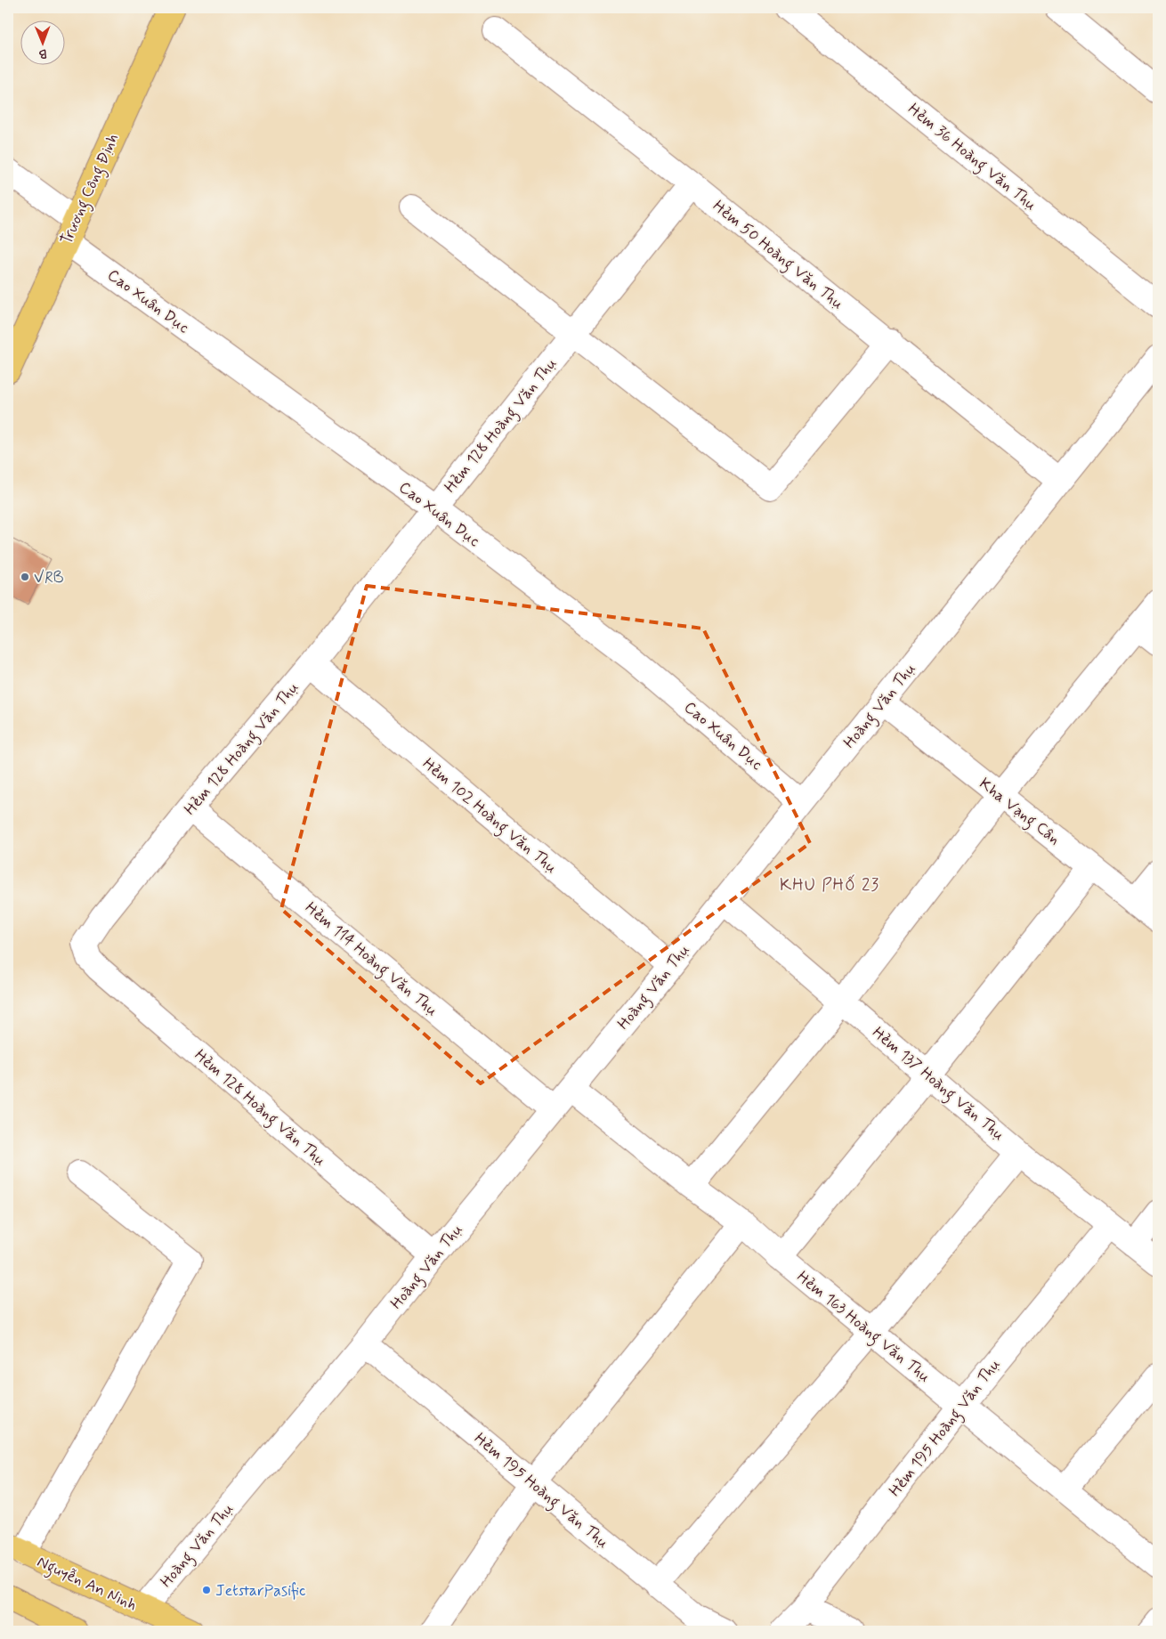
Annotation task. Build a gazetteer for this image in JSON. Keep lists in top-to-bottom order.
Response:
{
  "streets": {
    "main road": ["Trương Công Định", "Nguyễn An Ninh"],
    "street": [
      "Hẻm 36 Hoàng Văn Thụ",
      "Hẻm 50 Hoàng Văn Thụ",
      "Cao Xuân Dục",
      "Hẻm 128 Hoàng Văn Thụ",
      "Hoàng Văn Thụ",
      "Kha Vạng Cân",
      "Hẻm 102 Hoàng Văn Thụ",
      "Hẻm 114 Hoàng Văn Thụ",
      "Hẻm 137 Hoàng Văn Thụ",
      "Hẻm 163 Hoàng Văn Thụ",
      "Hẻm 195 Hoàng Văn Thụ"
    ]
  },
  "crossings": [
    ["Trương Công Định", "Cao Xuân Dục"],
    ["Hẻm 50 Hoàng Văn Thụ", "Hẻm 128 Hoàng Văn Thụ"],
    ["Hẻm 50 Hoàng Văn Thụ", "Hoàng Văn Thụ"],
    ["Cao Xuân Dục", "Hẻm 128 Hoàng Văn Thụ"],
    ["Cao Xuân Dục", "Hoàng Văn Thụ"],
    ["Hẻm 128 Hoàng Văn Thụ", "Hoàng Văn Thụ"],
    ["Hẻm 128 Hoàng Văn Thụ", "Hẻm 102 Hoàng Văn Thụ"],
    ["Hẻm 128 Hoàng Văn Thụ", "Hẻm 114 Hoàng Văn Thụ"],
    ["Hoàng Văn Thụ", "Kha Vạng Cân"],
    ["Hoàng Văn Thụ", "Hẻm 102 Hoàng Văn Thụ"],
    ["Hoàng Văn Thụ", "Hẻm 114 Hoàng Văn Thụ"],
    ["Hoàng Văn Thụ", "Hẻm 137 Hoàng Văn Thụ"],
    ["Hoàng Văn Thụ", "Hẻm 163 Hoàng Văn Thụ"],
    ["Hoàng Văn Thụ", "Hẻm 195 Hoàng Văn Thụ"],
    ["Hoàng Văn Thụ", "Nguyễn An Ninh"],
    ["Hẻm 137 Hoàng Văn Thụ", "Hẻm 195 Hoàng Văn Thụ"],
    ["Hẻm 163 Hoàng Văn Thụ", "Hẻm 195 Hoàng Văn Thụ"]
  ],
  "districts": ["KHU PHỐ 23"],
  "places": ["VRB", "JetstarPasific"],
  "north": "bottom"
}
